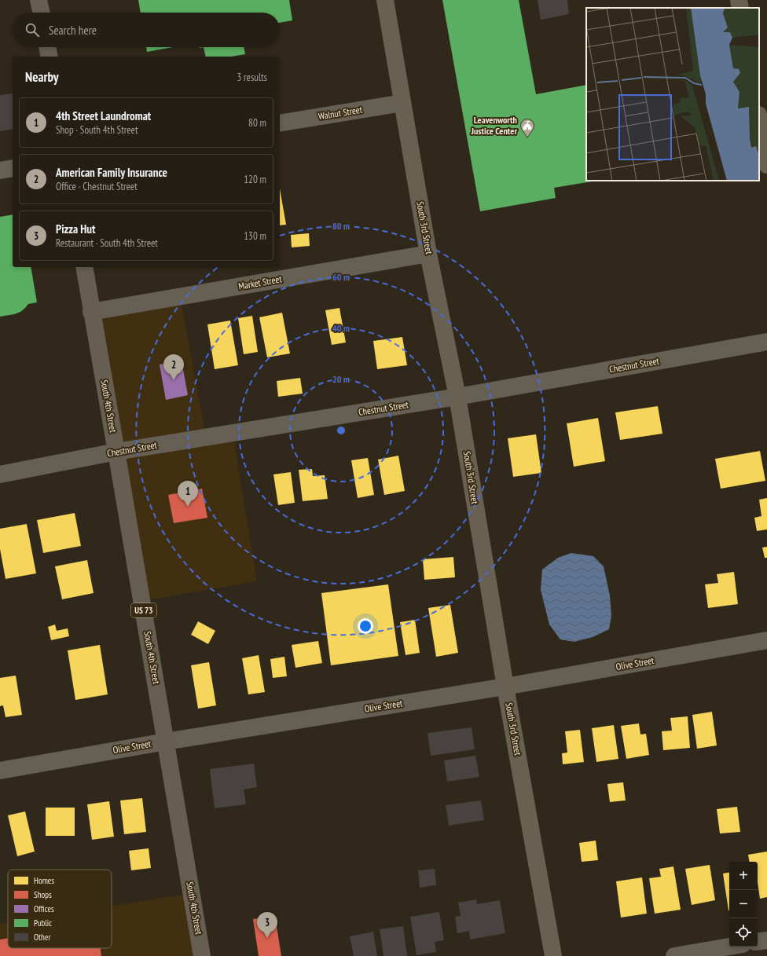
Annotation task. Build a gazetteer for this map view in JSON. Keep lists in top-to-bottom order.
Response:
{
  "streets": {
    "highway": ["South 4th Street", "US 73"],
    "street": [
      "Walnut Street",
      "South 3rd Street",
      "Market Street",
      "Chestnut Street",
      "Olive Street"
    ]
  },
  "crossings": [
    ["Walnut Street", "South 3rd Street"],
    ["South 3rd Street", "Market Street"],
    ["South 3rd Street", "Chestnut Street"],
    ["South 3rd Street", "Olive Street"],
    ["Market Street", "South 4th Street"],
    ["Chestnut Street", "South 4th Street"],
    ["South 4th Street", "Olive Street"]
  ],
  "places": {
    "public building": ["Leavenworth Justice Center"]
  },
  "legend": [
    "Homes",
    "Shops",
    "Offices",
    "Public",
    "Other"
  ],
  "page": {
    "search": "Search here",
    "heading": ["Nearby", "3 results"],
    "list": [
      {
        "mark": "1",
        "name": "4th Street Laundromat",
        "note": "Shop · South 4th Street",
        "value": "80 m"
      },
      {
        "mark": "2",
        "name": "American Family Insurance",
        "note": "Office · Chestnut Street",
        "value": "120 m"
      },
      {
        "mark": "3",
        "name": "Pizza Hut",
        "note": "Restaurant · South 4th Street",
        "value": "130 m"
      }
    ],
    "pins": ["2", "1", "3"],
    "map_buttons": ["+", "−"]
  },
  "rings": [
    "80 m",
    "60 m",
    "40 m",
    "20 m"
  ]
}
